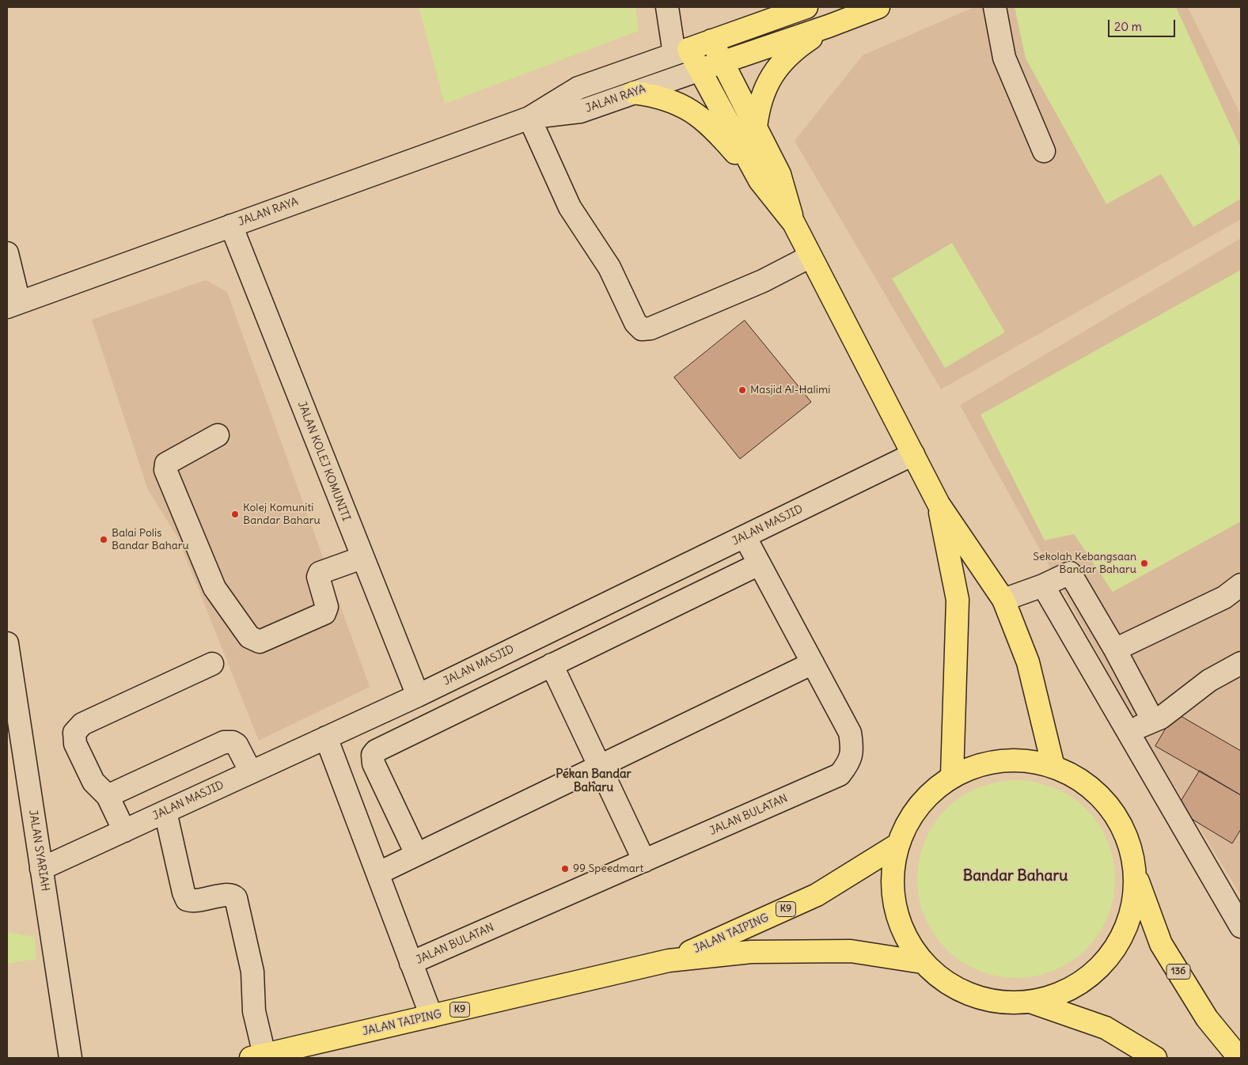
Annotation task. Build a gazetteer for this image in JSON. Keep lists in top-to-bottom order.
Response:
{
  "streets": {
    "main road": ["K9", "JALAN TAIPING", "136"],
    "street": [
      "JALAN RAYA",
      "JALAN KOLEJ KOMUNITI",
      "JALAN MASJID",
      "JALAN BULATAN",
      "JALAN SYARIAH"
    ]
  },
  "crossings": [
    ["JALAN RAYA", "JALAN KOLEJ KOMUNITI"],
    ["JALAN KOLEJ KOMUNITI", "JALAN MASJID"],
    ["JALAN MASJID", "JALAN BULATAN"],
    ["JALAN MASJID", "JALAN SYARIAH"]
  ],
  "districts": ["Pekan Bandar Baharu", "Bandar Baharu"],
  "places": [
    "Masjid Al-Halimi",
    "Kolej Komuniti Bandar Baharu",
    "Balai Polis Bandar Baharu",
    "Sekolah Kebangsaan Bandar Baharu",
    "99 Speedmart"
  ],
  "scale_bar": "20 m"
}
